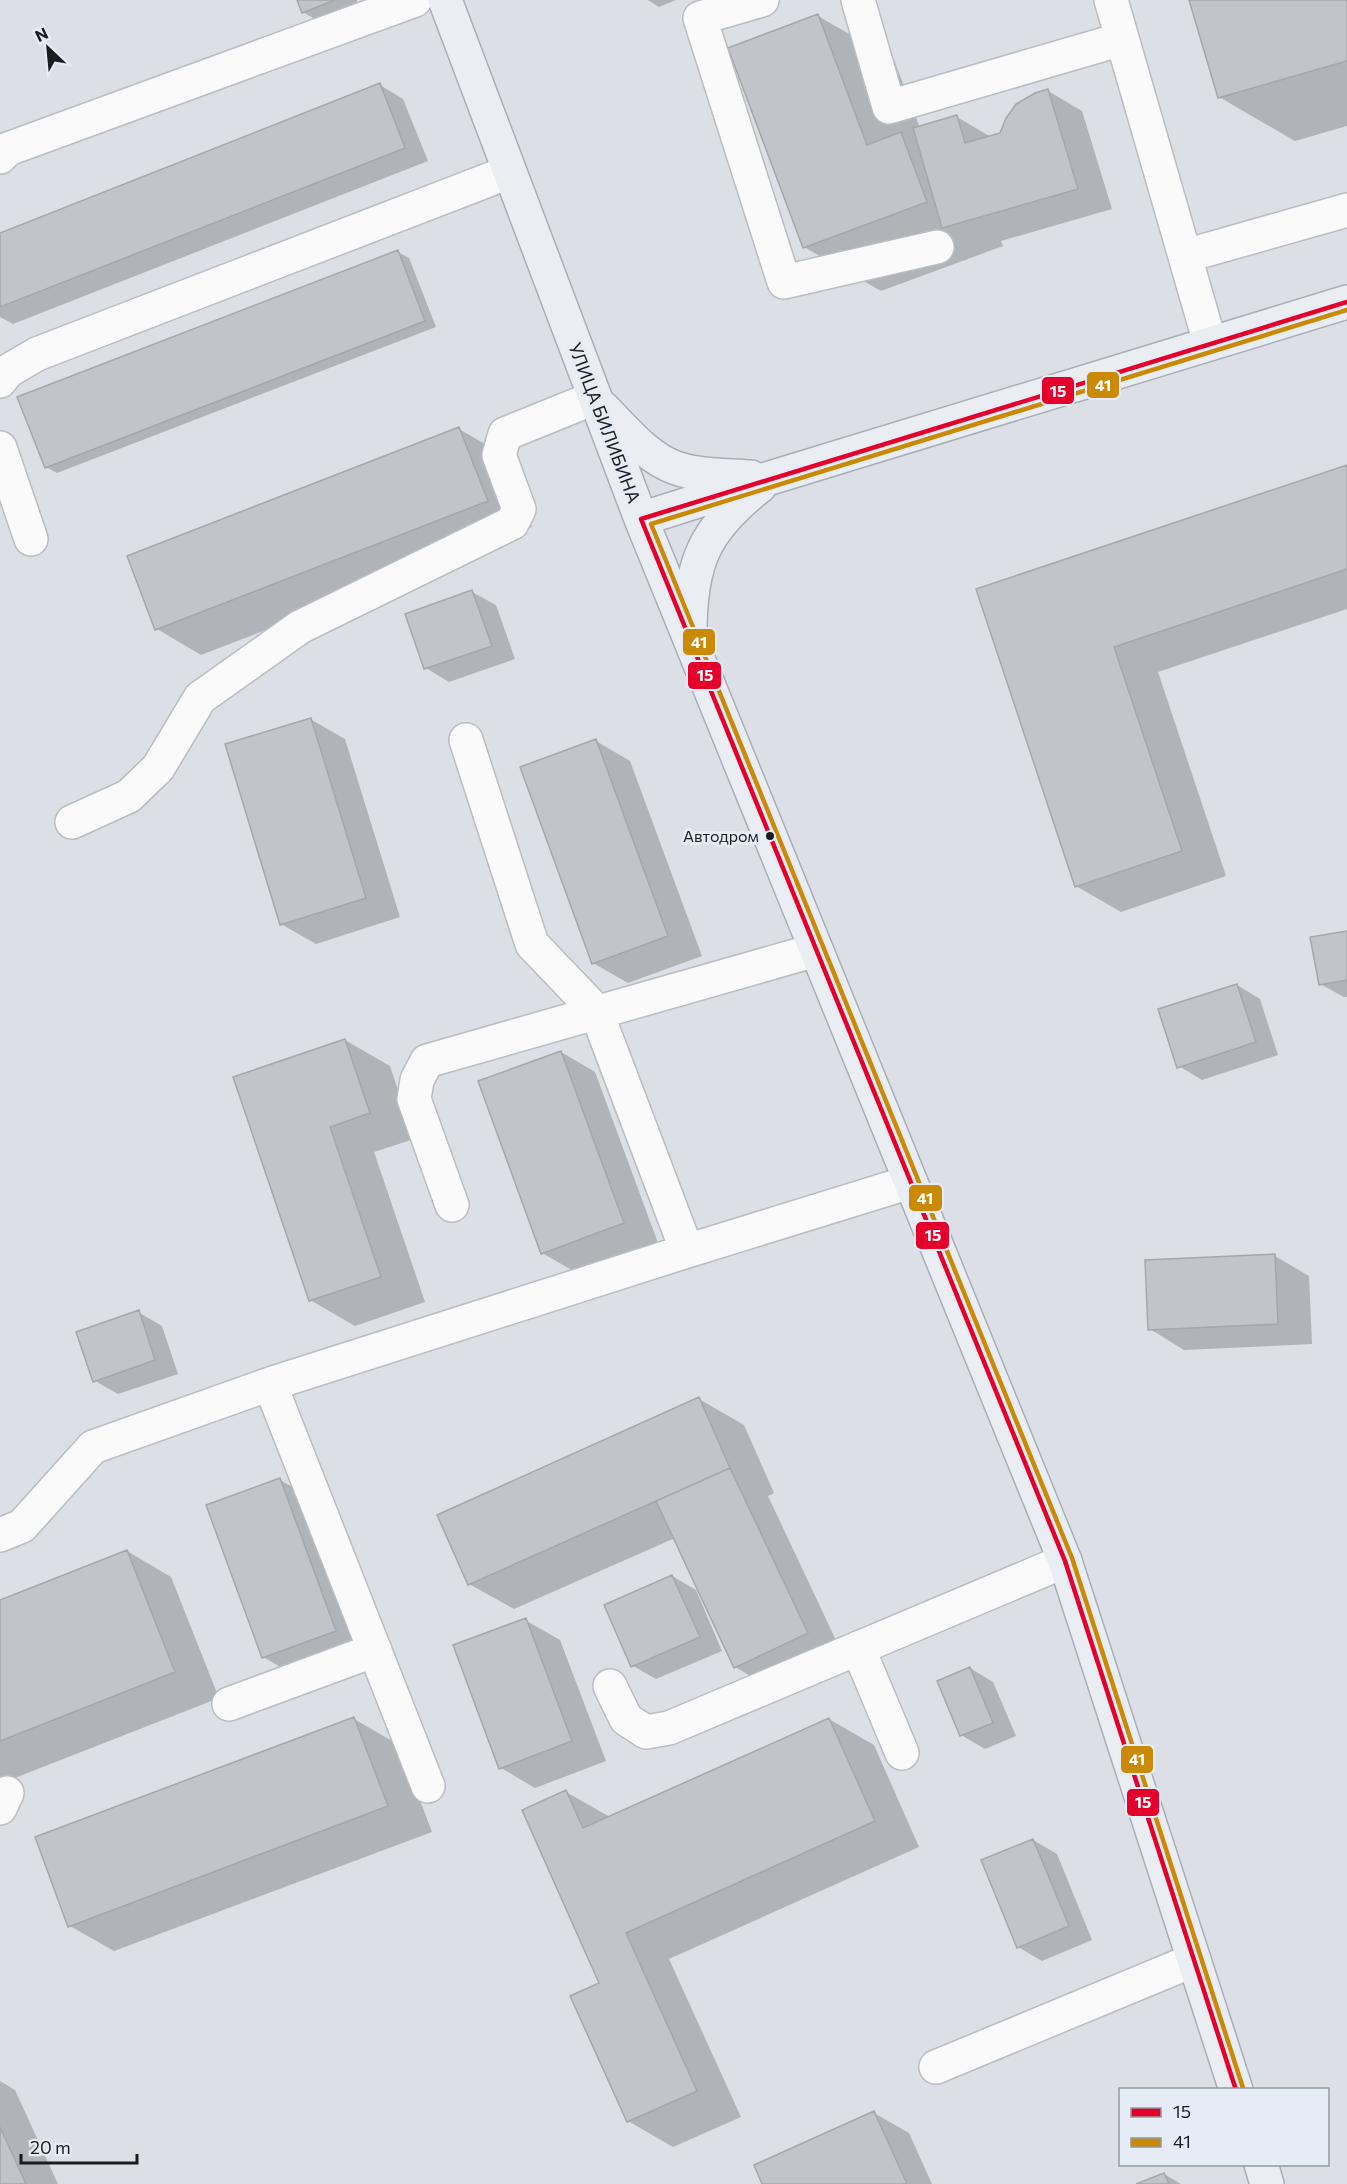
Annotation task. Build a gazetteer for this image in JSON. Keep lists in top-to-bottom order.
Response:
{
  "streets": {
    "main road": ["УЛИЦА БИЛИБИНА"]
  },
  "places": ["Автодром"],
  "lines": ["transit line 15", "transit line 41"],
  "legend": ["15", "41"],
  "scale_bar": "20 m",
  "north": "top left"
}
